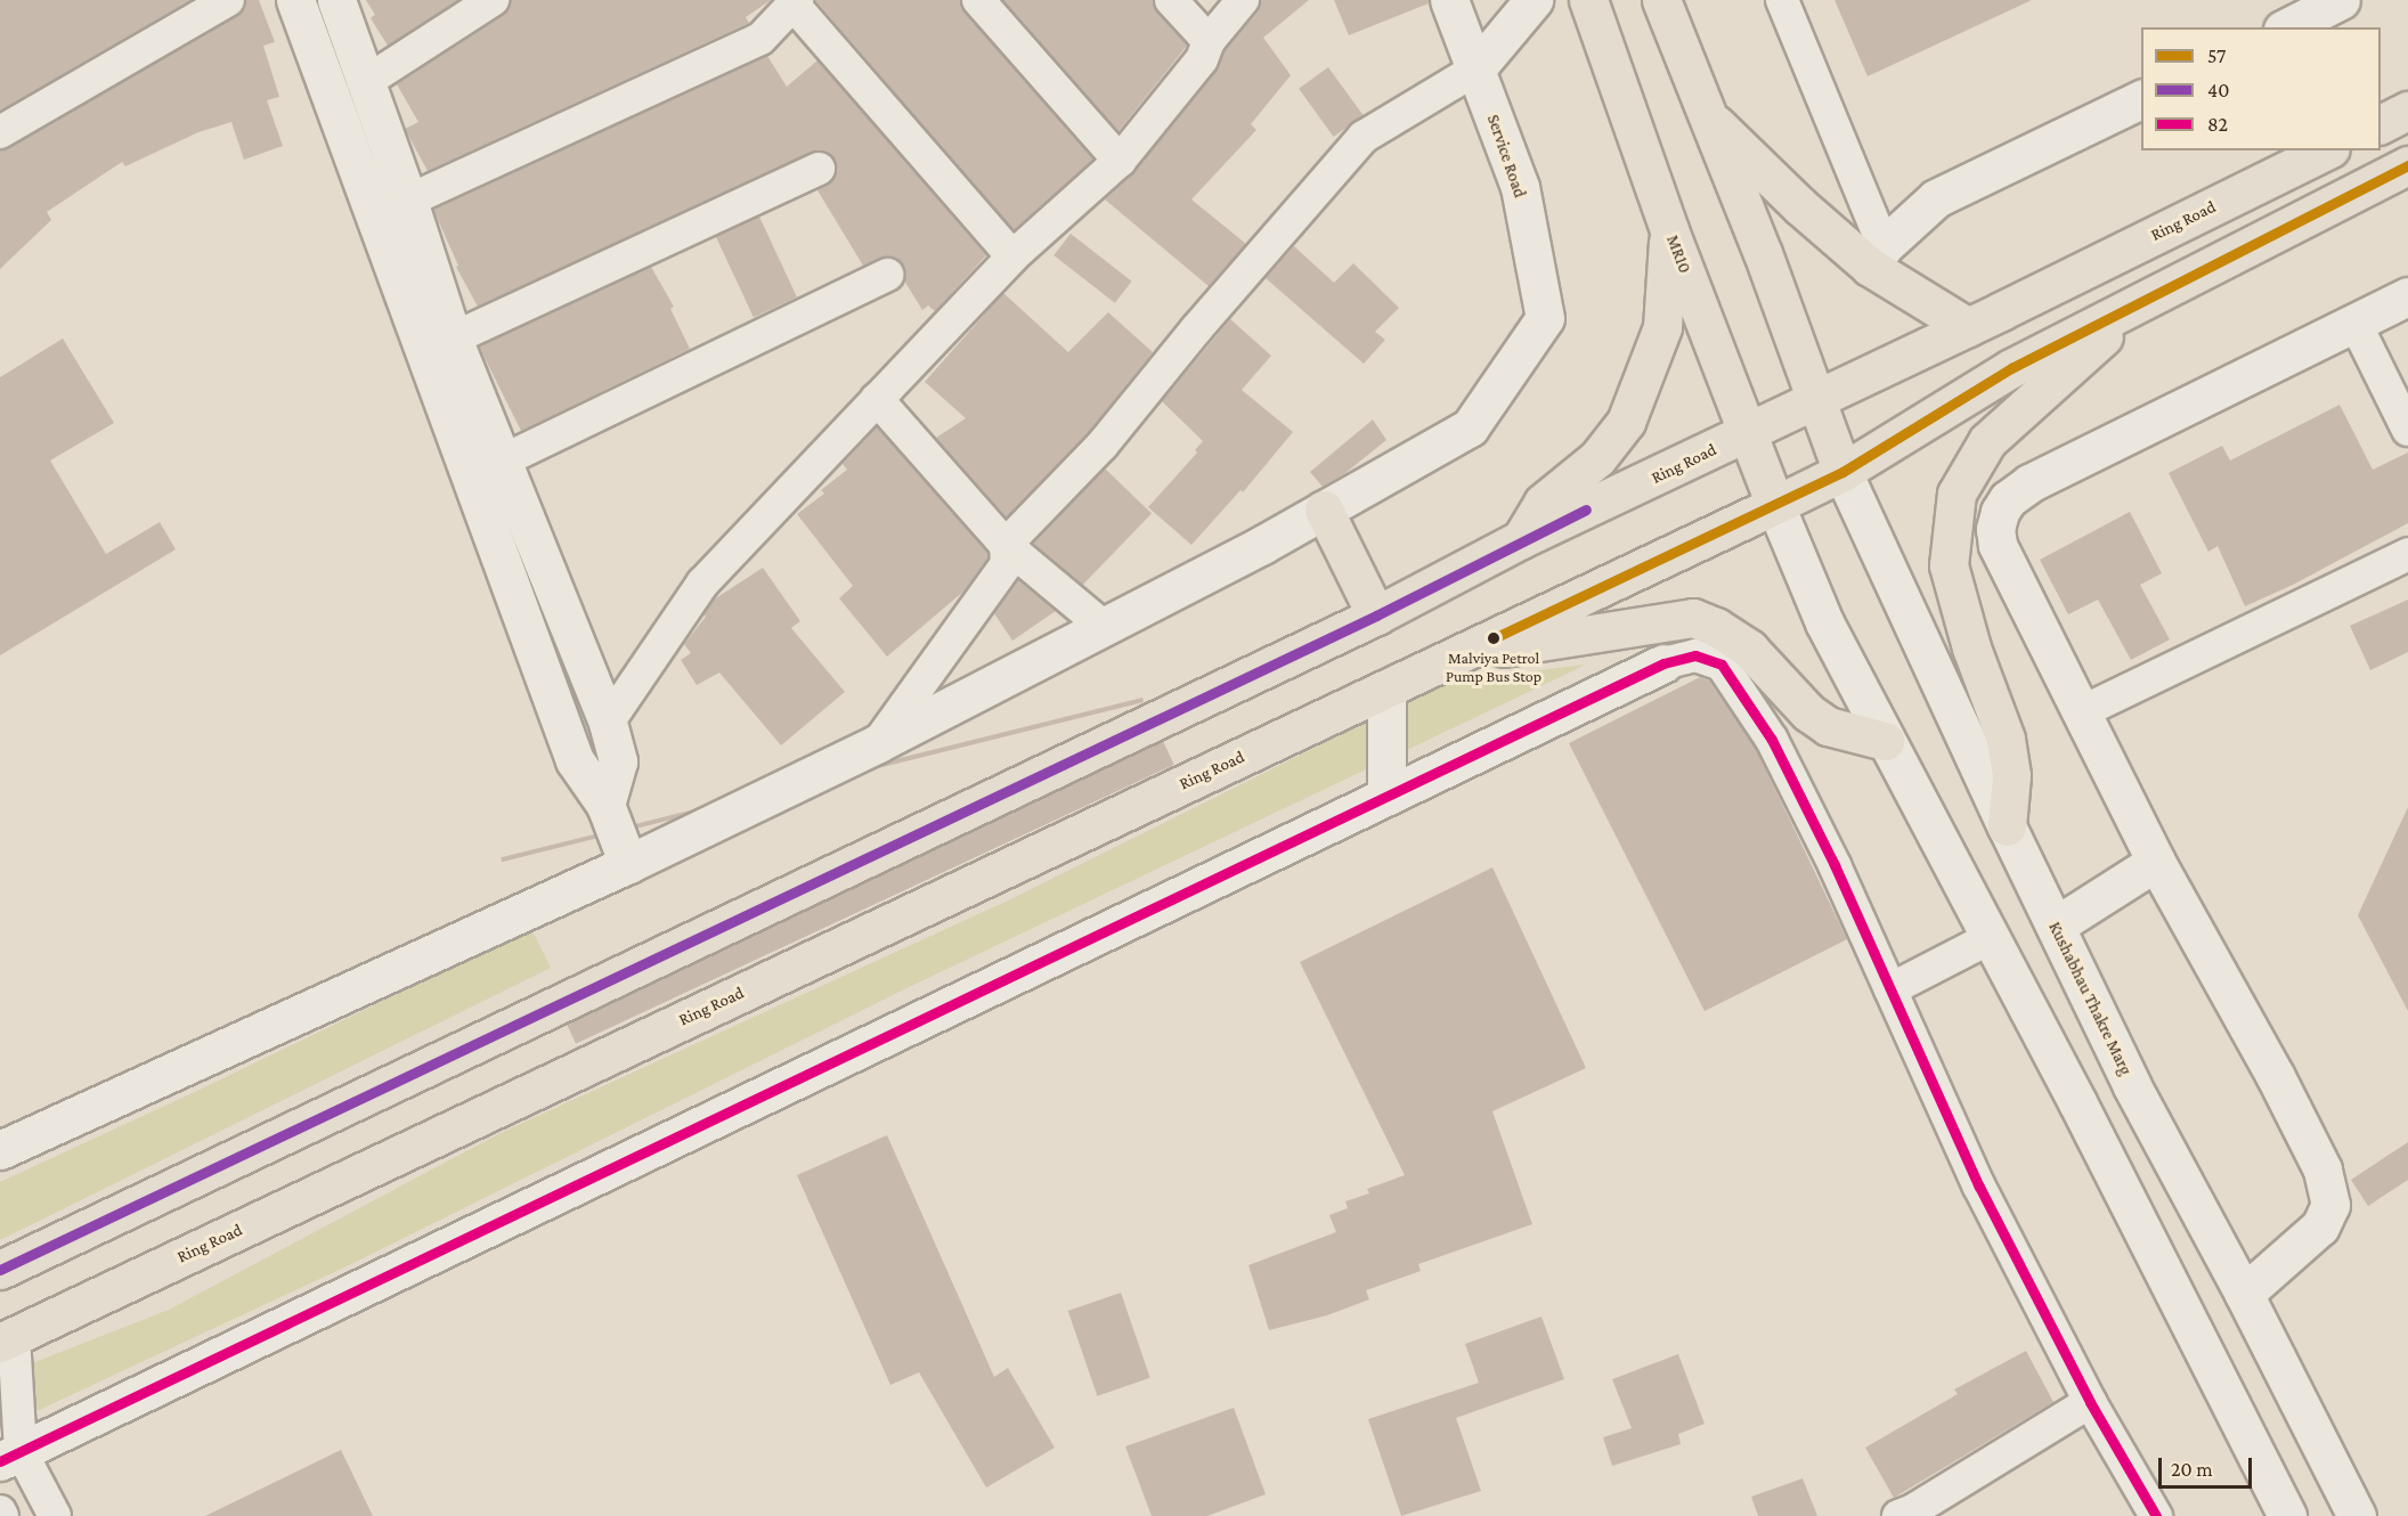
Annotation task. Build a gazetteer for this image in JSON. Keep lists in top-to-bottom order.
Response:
{
  "streets": {
    "main road": ["Ring Road", "MR10"],
    "street": ["Service Road", "Kushabhau Thakre Marg"]
  },
  "crossings": [
    ["Ring Road", "MR10"],
    ["Ring Road", "Kushabhau Thakre Marg"]
  ],
  "places": ["Malviya Petrol Pump Bus Stop"],
  "lines": ["transit line 57", "transit line 40", "transit line 82"],
  "legend": ["57", "40", "82"],
  "scale_bar": "20 m"
}
